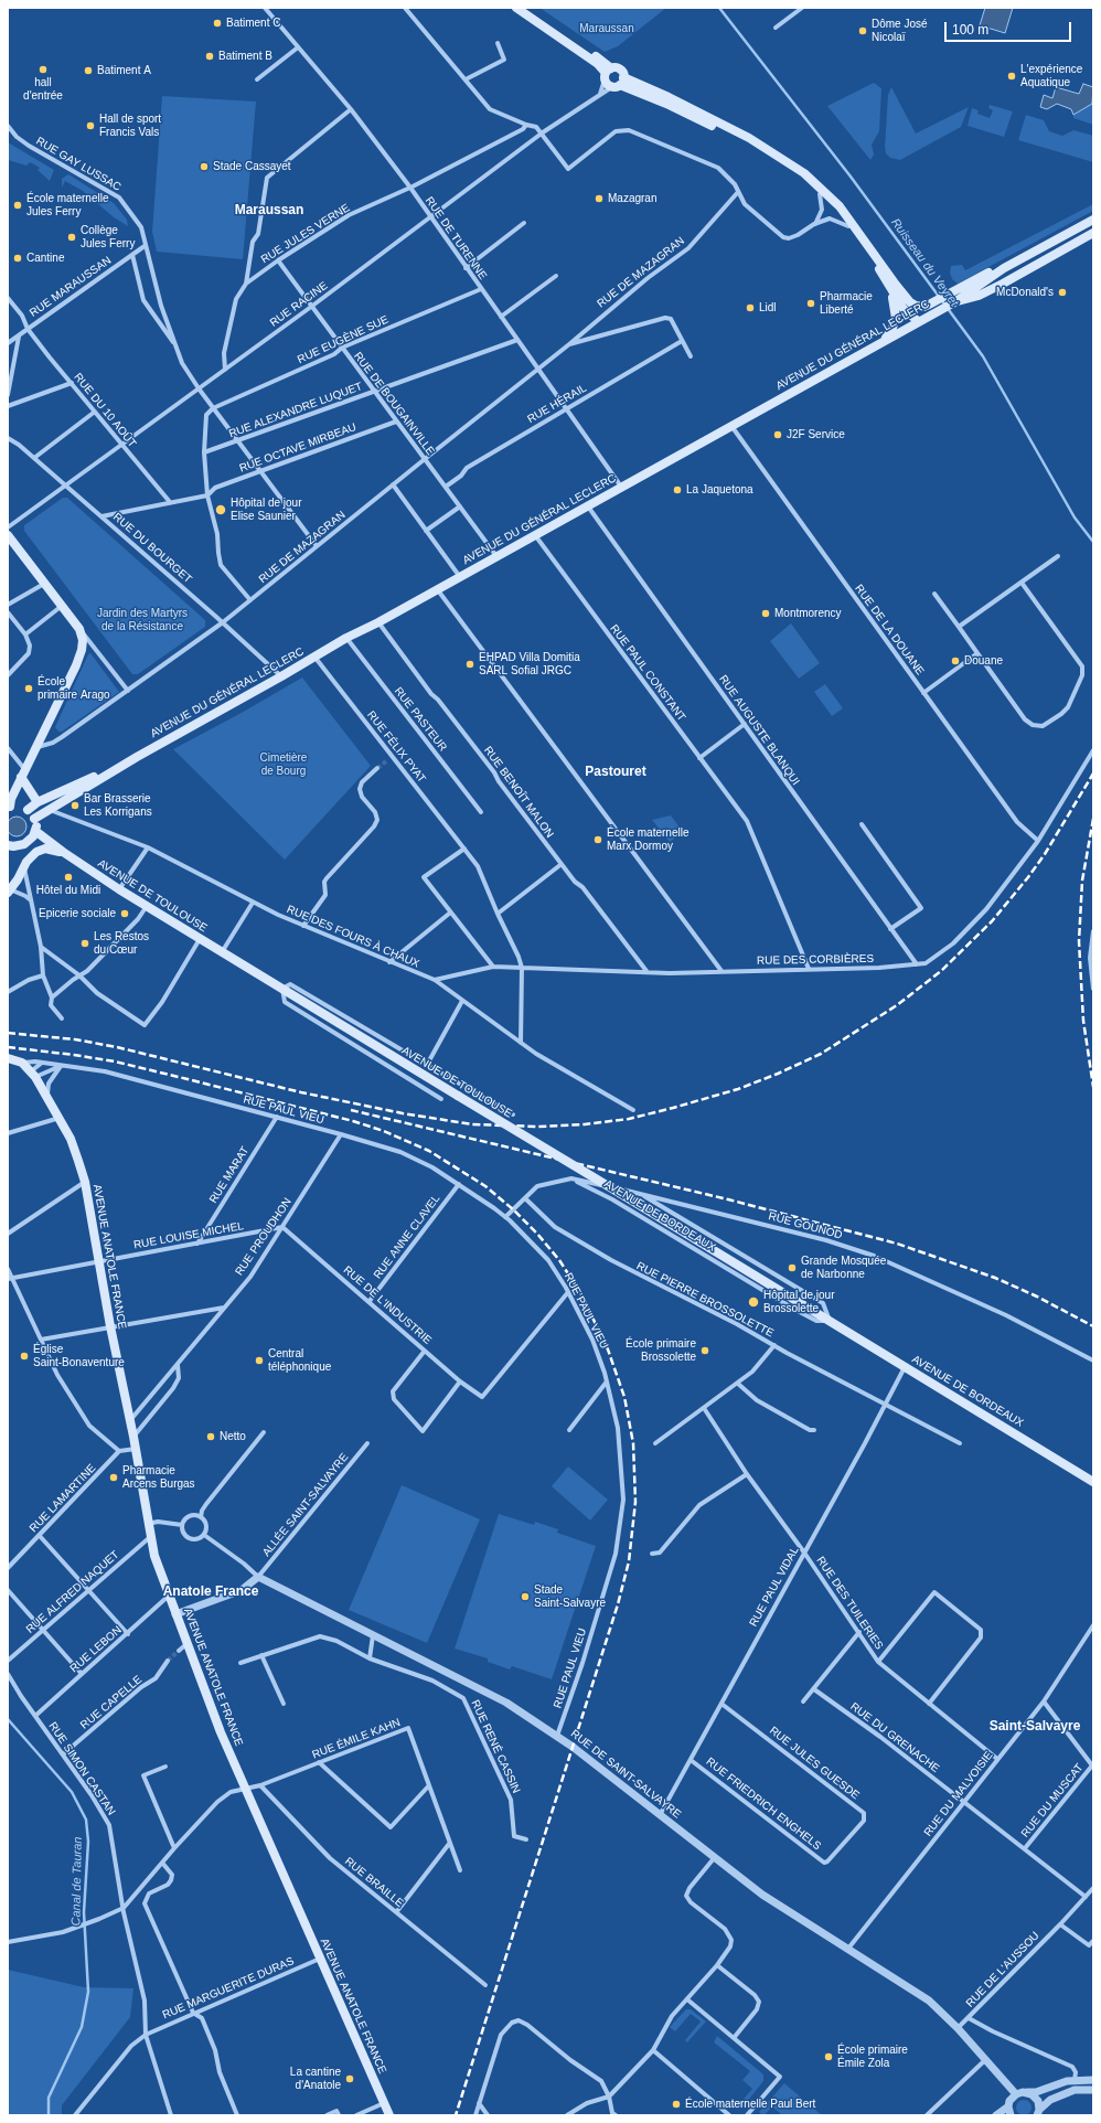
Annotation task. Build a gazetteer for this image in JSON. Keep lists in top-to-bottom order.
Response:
{
  "streets": {
    "main road": [
      "AVENUE DU GÉNÉRAL LECLERC",
      "AVENUE DE TOULOUSE",
      "AVENUE DE BORDEAUX",
      "AVENUE ANATOLE FRANCE"
    ],
    "street": [
      "RUE GAY LUSSAC",
      "RUE JULES VERNE",
      "RUE DE TURENNE",
      "RUE DE MAZAGRAN",
      "RUE MARAUSSAN",
      "RUE RACINE",
      "RUE EUGÈNE SUE",
      "RUE DE BOUGAINVILLE",
      "RUE HÉRAIL",
      "RUE DU 10 AOÛT",
      "RUE ALEXANDRE LUQUET",
      "RUE OCTAVE MIRBEAU",
      "RUE DU BOURGET",
      "RUE DE LA DOUANE",
      "RUE PAUL CONSTANT",
      "RUE PASTEUR",
      "RUE AUGUSTE BLANQUI",
      "RUE FÉLIX PYAT",
      "RUE BENOÎT MALON",
      "RUE DES FOURS À CHAUX",
      "RUE DES CORBIÈRES",
      "RUE PAUL VIEU",
      "RUE MARAT",
      "RUE GOUNOD",
      "RUE LOUISE MICHEL",
      "RUE PROUDHON",
      "RUE ANNE CLAVEL",
      "RUE PIERRE BROSSOLETTE",
      "RUE DE L'INDUSTRIE",
      "RUE LAMARTINE",
      "ALLÉE SAINT-SALVAYRE",
      "RUE PAUL VIDAL",
      "RUE ALFRED NAQUET",
      "RUE DES TUILERIES",
      "RUE LEBON",
      "RUE CAPELLE",
      "RUE DU GRENACHE",
      "RUE ÉMILE KAHN",
      "RUE RENÉ CASSIN",
      "RUE JULES GUESDE",
      "RUE SIMON CASTAN",
      "RUE DE SAINT-SALVAYRE",
      "RUE DU MALVOISIE",
      "RUE DU MUSCAT",
      "RUE FRIEDRICH ENGHELS",
      "RUE BRAILLE",
      "RUE DE L'AUSSOU",
      "RUE MARGUERITE DURAS"
    ]
  },
  "crossings": [
    ["RUE GAY LUSSAC", "RUE DE MAZAGRAN"],
    ["RUE GAY LUSSAC", "RUE MARAUSSAN"],
    ["RUE GAY LUSSAC", "RUE RACINE"],
    ["RUE GAY LUSSAC", "RUE EUGÈNE SUE"],
    ["RUE GAY LUSSAC", "RUE ALEXANDRE LUQUET"],
    ["RUE GAY LUSSAC", "RUE OCTAVE MIRBEAU"],
    ["RUE JULES VERNE", "RUE DE TURENNE"],
    ["RUE JULES VERNE", "RUE RACINE"],
    ["RUE JULES VERNE", "RUE DE BOUGAINVILLE"],
    ["RUE DE TURENNE", "RUE DE MAZAGRAN"],
    ["RUE DE TURENNE", "RUE RACINE"],
    ["RUE DE TURENNE", "RUE EUGÈNE SUE"],
    ["RUE DE TURENNE", "AVENUE DU GÉNÉRAL LECLERC"],
    ["RUE DE TURENNE", "RUE HÉRAIL"],
    ["RUE DE TURENNE", "RUE ALEXANDRE LUQUET"],
    ["RUE DE MAZAGRAN", "RUE DE BOUGAINVILLE"],
    ["RUE DE MAZAGRAN", "RUE HÉRAIL"],
    ["RUE DE MAZAGRAN", "RUE DU BOURGET"],
    ["RUE MARAUSSAN", "RUE DU 10 AOÛT"],
    ["RUE RACINE", "RUE DE BOUGAINVILLE"],
    ["RUE RACINE", "RUE DU 10 AOÛT"],
    ["RUE RACINE", "RUE DU BOURGET"],
    ["RUE EUGÈNE SUE", "RUE DE BOUGAINVILLE"],
    ["AVENUE DU GÉNÉRAL LECLERC", "RUE DE BOUGAINVILLE"],
    ["AVENUE DU GÉNÉRAL LECLERC", "RUE DU BOURGET"],
    ["AVENUE DU GÉNÉRAL LECLERC", "RUE DE LA DOUANE"],
    ["AVENUE DU GÉNÉRAL LECLERC", "RUE PAUL CONSTANT"],
    ["AVENUE DU GÉNÉRAL LECLERC", "RUE PASTEUR"],
    ["AVENUE DU GÉNÉRAL LECLERC", "RUE AUGUSTE BLANQUI"],
    ["AVENUE DU GÉNÉRAL LECLERC", "RUE FÉLIX PYAT"],
    ["AVENUE DU GÉNÉRAL LECLERC", "RUE BENOÎT MALON"],
    ["AVENUE DU GÉNÉRAL LECLERC", "RUE DES FOURS À CHAUX"],
    ["RUE DE BOUGAINVILLE", "RUE HÉRAIL"],
    ["RUE DE BOUGAINVILLE", "RUE ALEXANDRE LUQUET"],
    ["RUE DE BOUGAINVILLE", "RUE OCTAVE MIRBEAU"],
    ["RUE DE LA DOUANE", "RUE DES CORBIÈRES"],
    ["RUE PAUL CONSTANT", "RUE DES CORBIÈRES"],
    ["RUE AUGUSTE BLANQUI", "RUE DES CORBIÈRES"],
    ["RUE FÉLIX PYAT", "RUE DES CORBIÈRES"],
    ["RUE BENOÎT MALON", "RUE DES CORBIÈRES"],
    ["AVENUE DE TOULOUSE", "AVENUE DE BORDEAUX"],
    ["RUE DES FOURS À CHAUX", "RUE DES CORBIÈRES"],
    ["RUE PAUL VIEU", "RUE MARAT"],
    ["RUE PAUL VIEU", "RUE GOUNOD"],
    ["RUE PAUL VIEU", "RUE PROUDHON"],
    ["RUE PAUL VIEU", "RUE ANNE CLAVEL"],
    ["RUE PAUL VIEU", "AVENUE ANATOLE FRANCE"],
    ["RUE PAUL VIEU", "RUE DE L'INDUSTRIE"],
    ["RUE PAUL VIEU", "RUE DE SAINT-SALVAYRE"],
    ["RUE MARAT", "RUE LOUISE MICHEL"],
    ["AVENUE DE BORDEAUX", "RUE GOUNOD"],
    ["AVENUE DE BORDEAUX", "RUE PAUL VIDAL"],
    ["RUE GOUNOD", "RUE PIERRE BROSSOLETTE"],
    ["RUE LOUISE MICHEL", "RUE PROUDHON"],
    ["RUE LOUISE MICHEL", "AVENUE ANATOLE FRANCE"],
    ["RUE LOUISE MICHEL", "RUE DE L'INDUSTRIE"],
    ["RUE PROUDHON", "AVENUE ANATOLE FRANCE"],
    ["RUE PROUDHON", "RUE DE L'INDUSTRIE"],
    ["RUE ANNE CLAVEL", "RUE DE L'INDUSTRIE"],
    ["AVENUE ANATOLE FRANCE", "RUE ALFRED NAQUET"],
    ["AVENUE ANATOLE FRANCE", "RUE LEBON"],
    ["AVENUE ANATOLE FRANCE", "RUE ÉMILE KAHN"],
    ["AVENUE ANATOLE FRANCE", "RUE MARGUERITE DURAS"],
    ["RUE PIERRE BROSSOLETTE", "RUE PAUL VIDAL"],
    ["ALLÉE SAINT-SALVAYRE", "RUE DE SAINT-SALVAYRE"],
    ["RUE PAUL VIDAL", "RUE DES TUILERIES"],
    ["RUE PAUL VIDAL", "RUE JULES GUESDE"],
    ["RUE PAUL VIDAL", "RUE DE SAINT-SALVAYRE"],
    ["RUE PAUL VIDAL", "RUE FRIEDRICH ENGHELS"],
    ["RUE DES TUILERIES", "RUE DU MALVOISIE"],
    ["RUE LEBON", "RUE SIMON CASTAN"],
    ["RUE CAPELLE", "RUE SIMON CASTAN"],
    ["RUE DU GRENACHE", "RUE DU MALVOISIE"],
    ["RUE DU GRENACHE", "RUE DU MUSCAT"],
    ["RUE ÉMILE KAHN", "RUE SIMON CASTAN"],
    ["RUE ÉMILE KAHN", "RUE BRAILLE"],
    ["RUE JULES GUESDE", "RUE FRIEDRICH ENGHELS"],
    ["RUE SIMON CASTAN", "RUE MARGUERITE DURAS"],
    ["RUE DE SAINT-SALVAYRE", "RUE DU MALVOISIE"],
    ["RUE DE SAINT-SALVAYRE", "RUE DE L'AUSSOU"],
    ["RUE DU MALVOISIE", "RUE DU MUSCAT"],
    ["RUE DU MUSCAT", "RUE DE L'AUSSOU"]
  ],
  "districts": [
    "Maraussan",
    "Pastouret",
    "Anatole France",
    "Saint-Salvayre"
  ],
  "water": ["Ruisseau du Veyret", "Canal de Tauran"],
  "parks": ["Maraussan", "Jardin des Martyrs de la Résistance", "Cimetière de Bourg"],
  "places": [
    "Batiment C",
    "Dôme José Nicolaï",
    "Batiment B",
    "hall d'entrée",
    "Batiment A",
    "L'expérience Aquatique",
    "Hall de sport Francis Vals",
    "Stade Cassayet",
    "Mazagran",
    "École maternelle Jules Ferry",
    "Collège Jules Ferry",
    "Cantine",
    "McDonald's",
    "Pharmacie Liberté",
    "Lidl",
    "J2F Service",
    "La Jaquetona",
    "Hôpital de jour Elise Saunier",
    "Montmorency",
    "Douane",
    "EHPAD Villa Domitia SARL Sofial JRGC",
    "École primaire Arago",
    "Bar Brasserie Les Korrigans",
    "École maternelle Marx Dormoy",
    "Hôtel du Midi",
    "Epicerie sociale",
    "Les Restos du Cœur",
    "Grande Mosquée de Narbonne",
    "Hôpital de jour Brossolette",
    "École primaire Brossolette",
    "Église Saint-Bonaventure",
    "Central téléphonique",
    "Netto",
    "Pharmacie Arcens Burgas",
    "Stade Saint-Salvayre",
    "École primaire Émile Zola",
    "La cantine d'Anatole",
    "École maternelle Paul Bert"
  ],
  "scale_bar": "100 m"
}
